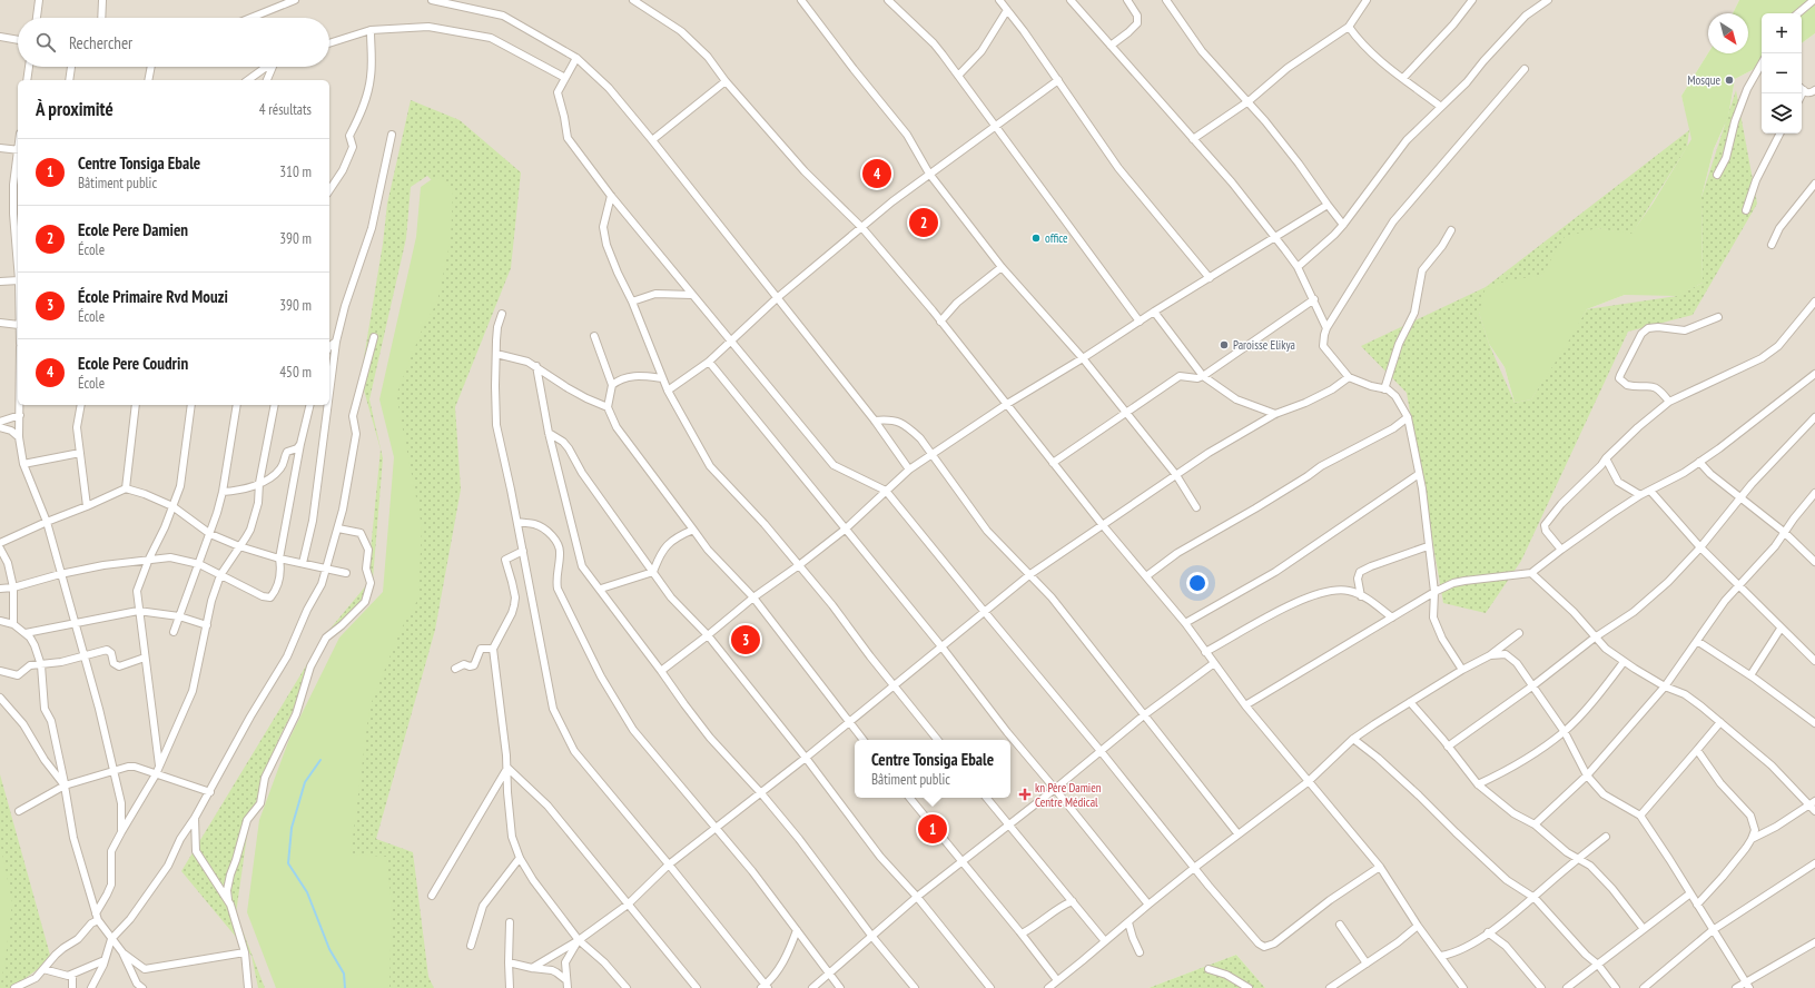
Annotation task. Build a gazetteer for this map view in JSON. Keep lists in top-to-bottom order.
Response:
{
  "places": {
    "other": ["Mosque", "office", "Paroisse Elikya"],
    "health": ["kn Père Damien Centre Médical"]
  },
  "north": "bottom right",
  "page": {
    "map_buttons": ["+", "−"],
    "search": "Rechercher",
    "heading": ["À proximité", "4 résultats"],
    "list": [
      {
        "mark": "1",
        "name": "Centre Tonsiga Ebale",
        "note": "Bâtiment public",
        "value": "310 m"
      },
      {
        "mark": "2",
        "name": "Ecole Pere Damien",
        "note": "École",
        "value": "390 m"
      },
      {
        "mark": "3",
        "name": "École Primaire Rvd Mouzi",
        "note": "École",
        "value": "390 m"
      },
      {
        "mark": "4",
        "name": "Ecole Pere Coudrin",
        "note": "École",
        "value": "450 m"
      }
    ],
    "pins": [
      "4",
      "2",
      "3",
      "1"
    ],
    "popup": ["Centre Tonsiga Ebale", "Bâtiment public"]
  }
}
